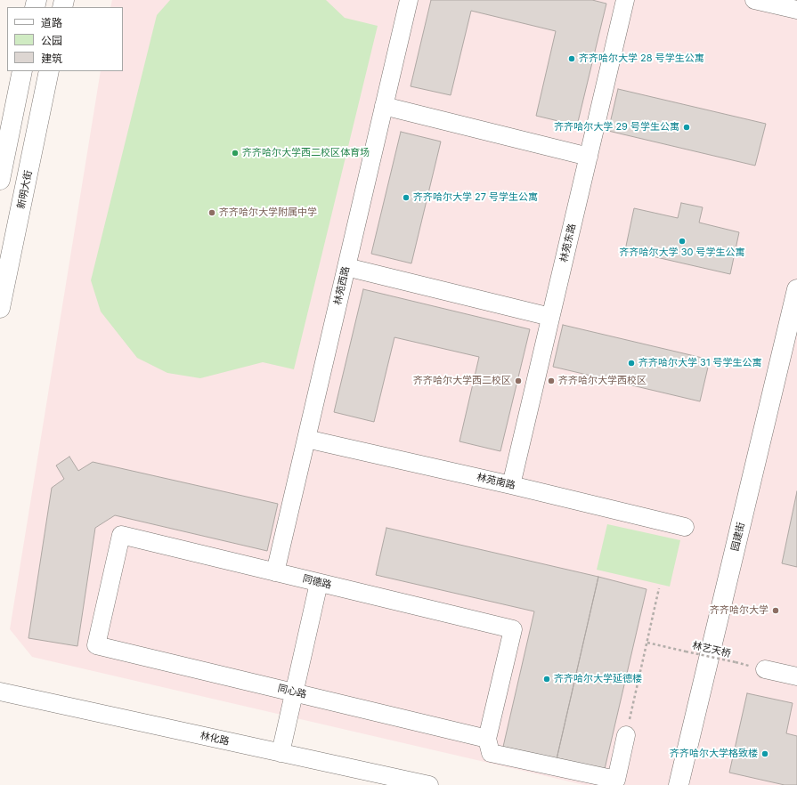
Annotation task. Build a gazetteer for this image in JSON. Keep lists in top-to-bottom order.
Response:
{
  "streets": {
    "main road": ["新明大街", "园建街"],
    "street": [
      "林苑东路",
      "林苑西路",
      "林苑南路",
      "同德路",
      "同心路",
      "林化路"
    ],
    "path": ["林艺天桥"]
  },
  "crossings": [
    ["林苑东路", "林苑南路"],
    ["林苑西路", "林苑南路"],
    ["林苑西路", "同德路"],
    ["同德路", "同心路"]
  ],
  "places": [
    "齐齐哈尔大学 28 号学生公寓",
    "齐齐哈尔大学 29 号学生公寓",
    "齐齐哈尔大学西二校区体育场",
    "齐齐哈尔大学 27 号学生公寓",
    "齐齐哈尔大学附属中学",
    "齐齐哈尔大学 30 号学生公寓",
    "齐齐哈尔大学 31 号学生公寓",
    "齐齐哈尔大学西二校区",
    "齐齐哈尔大学西校区",
    "齐齐哈尔大学",
    "齐齐哈尔大学延德楼",
    "齐齐哈尔大学格致楼"
  ],
  "legend": ["道路", "公园", "建筑"]
}
